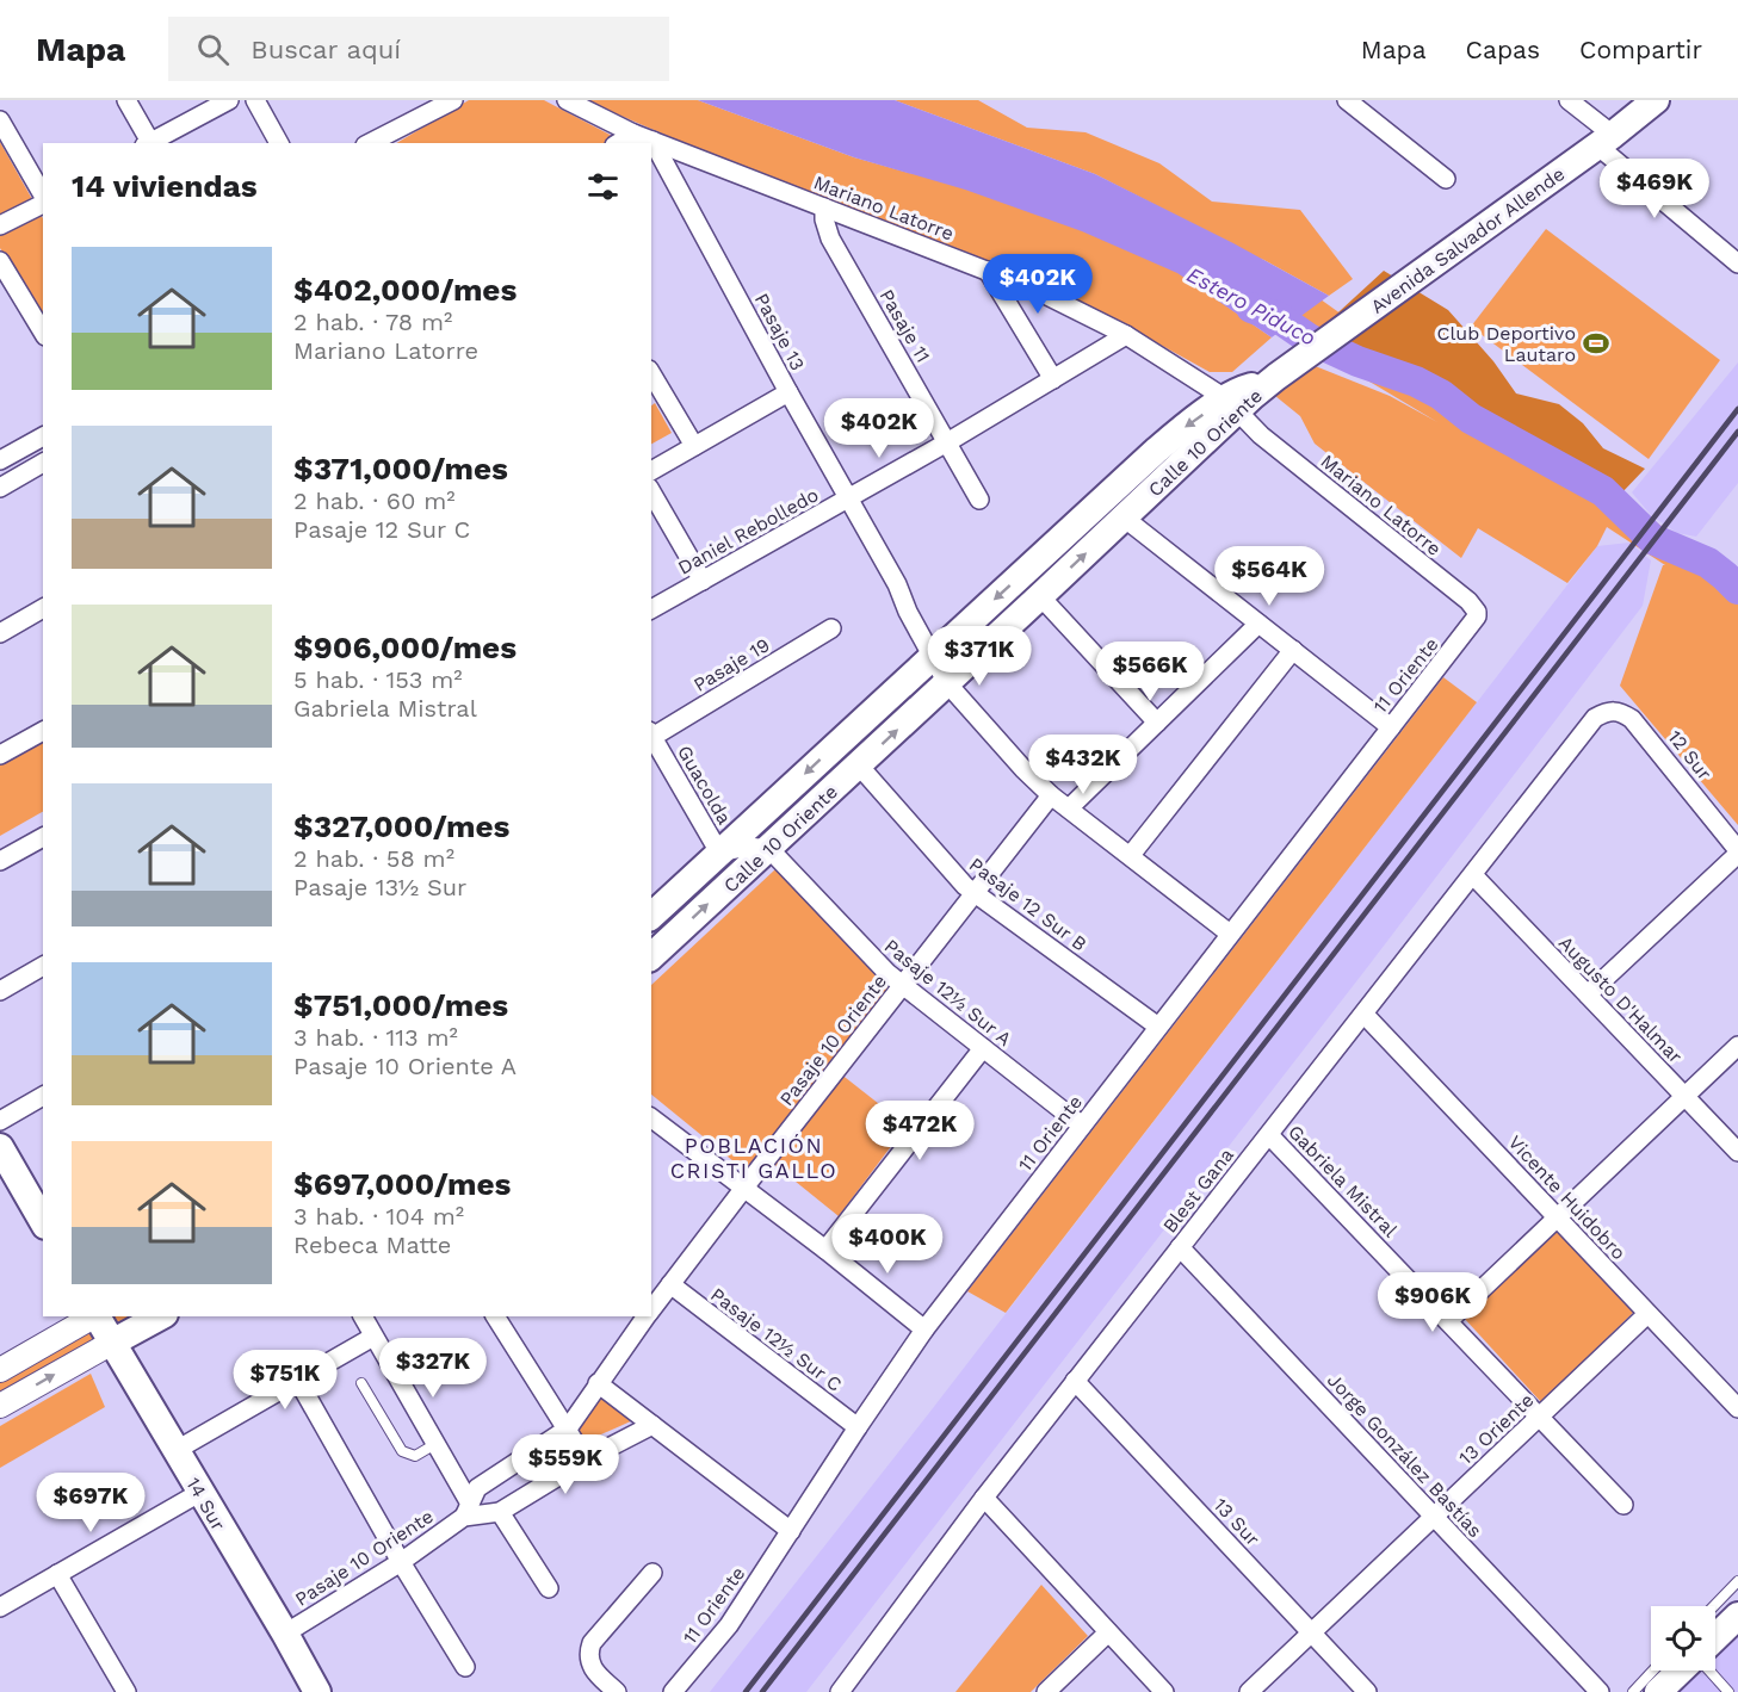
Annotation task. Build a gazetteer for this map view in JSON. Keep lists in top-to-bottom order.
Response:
{
  "streets": {
    "main road": ["Avenida Salvador Allende", "Calle 10 Oriente", "14 Sur"],
    "street": [
      "Mariano Latorre",
      "Pasaje 11",
      "Pasaje 13",
      "Daniel Rebolledo",
      "Pasaje 19",
      "11 Oriente",
      "12 Sur",
      "Guacolda",
      "Pasaje 12 Sur B",
      "Pasaje 12½ Sur A",
      "Augusto D'Halmar",
      "Pasaje 10 Oriente",
      "Gabriela Mistral",
      "Blest Gana",
      "Vicente Huidobro",
      "Pasaje 12½ Sur C",
      "13 Oriente",
      "Jorge González Bastías",
      "13 Sur"
    ]
  },
  "crossings": [
    ["Mariano Latorre", "Pasaje 11"],
    ["Mariano Latorre", "Pasaje 13"],
    ["Mariano Latorre", "Calle 10 Oriente"],
    ["Mariano Latorre", "Daniel Rebolledo"],
    ["Mariano Latorre", "11 Oriente"],
    ["Avenida Salvador Allende", "Calle 10 Oriente"],
    ["Pasaje 11", "Daniel Rebolledo"],
    ["Pasaje 13", "Calle 10 Oriente"],
    ["Pasaje 13", "Daniel Rebolledo"],
    ["Pasaje 13", "11 Oriente"],
    ["Pasaje 13", "Pasaje 10 Oriente"],
    ["Calle 10 Oriente", "Guacolda"],
    ["Calle 10 Oriente", "Pasaje 12 Sur B"],
    ["Calle 10 Oriente", "Pasaje 12½ Sur A"],
    ["Pasaje 19", "Guacolda"],
    ["11 Oriente", "Pasaje 12 Sur B"],
    ["11 Oriente", "Pasaje 12½ Sur A"],
    ["11 Oriente", "Pasaje 12½ Sur C"],
    ["12 Sur", "Blest Gana"],
    ["Guacolda", "Pasaje 12½ Sur A"],
    ["Pasaje 12 Sur B", "Pasaje 10 Oriente"],
    ["Pasaje 12½ Sur A", "Pasaje 10 Oriente"],
    ["Augusto D'Halmar", "Blest Gana"],
    ["Pasaje 10 Oriente", "Pasaje 12½ Sur C"],
    ["Pasaje 10 Oriente", "14 Sur"],
    ["Gabriela Mistral", "Blest Gana"],
    ["Gabriela Mistral", "13 Oriente"],
    ["Blest Gana", "Vicente Huidobro"],
    ["Blest Gana", "Jorge González Bastías"],
    ["Blest Gana", "13 Sur"],
    ["Vicente Huidobro", "13 Oriente"],
    ["13 Oriente", "Jorge González Bastías"],
    ["13 Oriente", "13 Sur"]
  ],
  "districts": ["POBLACIÓN CRISTI GALLO"],
  "water": ["Estero Piduco"],
  "places": {
    "sports": ["Club Deportivo Lautaro"]
  },
  "page": {
    "header": "Mapa",
    "search": "Buscar aquí",
    "nav": ["Mapa", "Capas", "Compartir"],
    "heading": "14 viviendas",
    "price": [
      "$469K",
      "$402K",
      "$402K",
      "$564K",
      "$371K",
      "$566K",
      "$432K",
      "$472K",
      "$400K",
      "$906K",
      "$327K",
      "$751K",
      "$559K",
      "$697K"
    ],
    "list": [
      {
        "name": "$402,000/mes",
        "note": "2 hab. · 78 m² · Mariano Latorre"
      },
      {
        "name": "$371,000/mes",
        "note": "2 hab. · 60 m² · Pasaje 12 Sur C"
      },
      {
        "name": "$906,000/mes",
        "note": "5 hab. · 153 m² · Gabriela Mistral"
      },
      {
        "name": "$327,000/mes",
        "note": "2 hab. · 58 m² · Pasaje 13½ Sur"
      },
      {
        "name": "$751,000/mes",
        "note": "3 hab. · 113 m² · Pasaje 10 Oriente A"
      },
      {
        "name": "$697,000/mes",
        "note": "3 hab. · 104 m² · Rebeca Matte"
      }
    ]
  }
}
